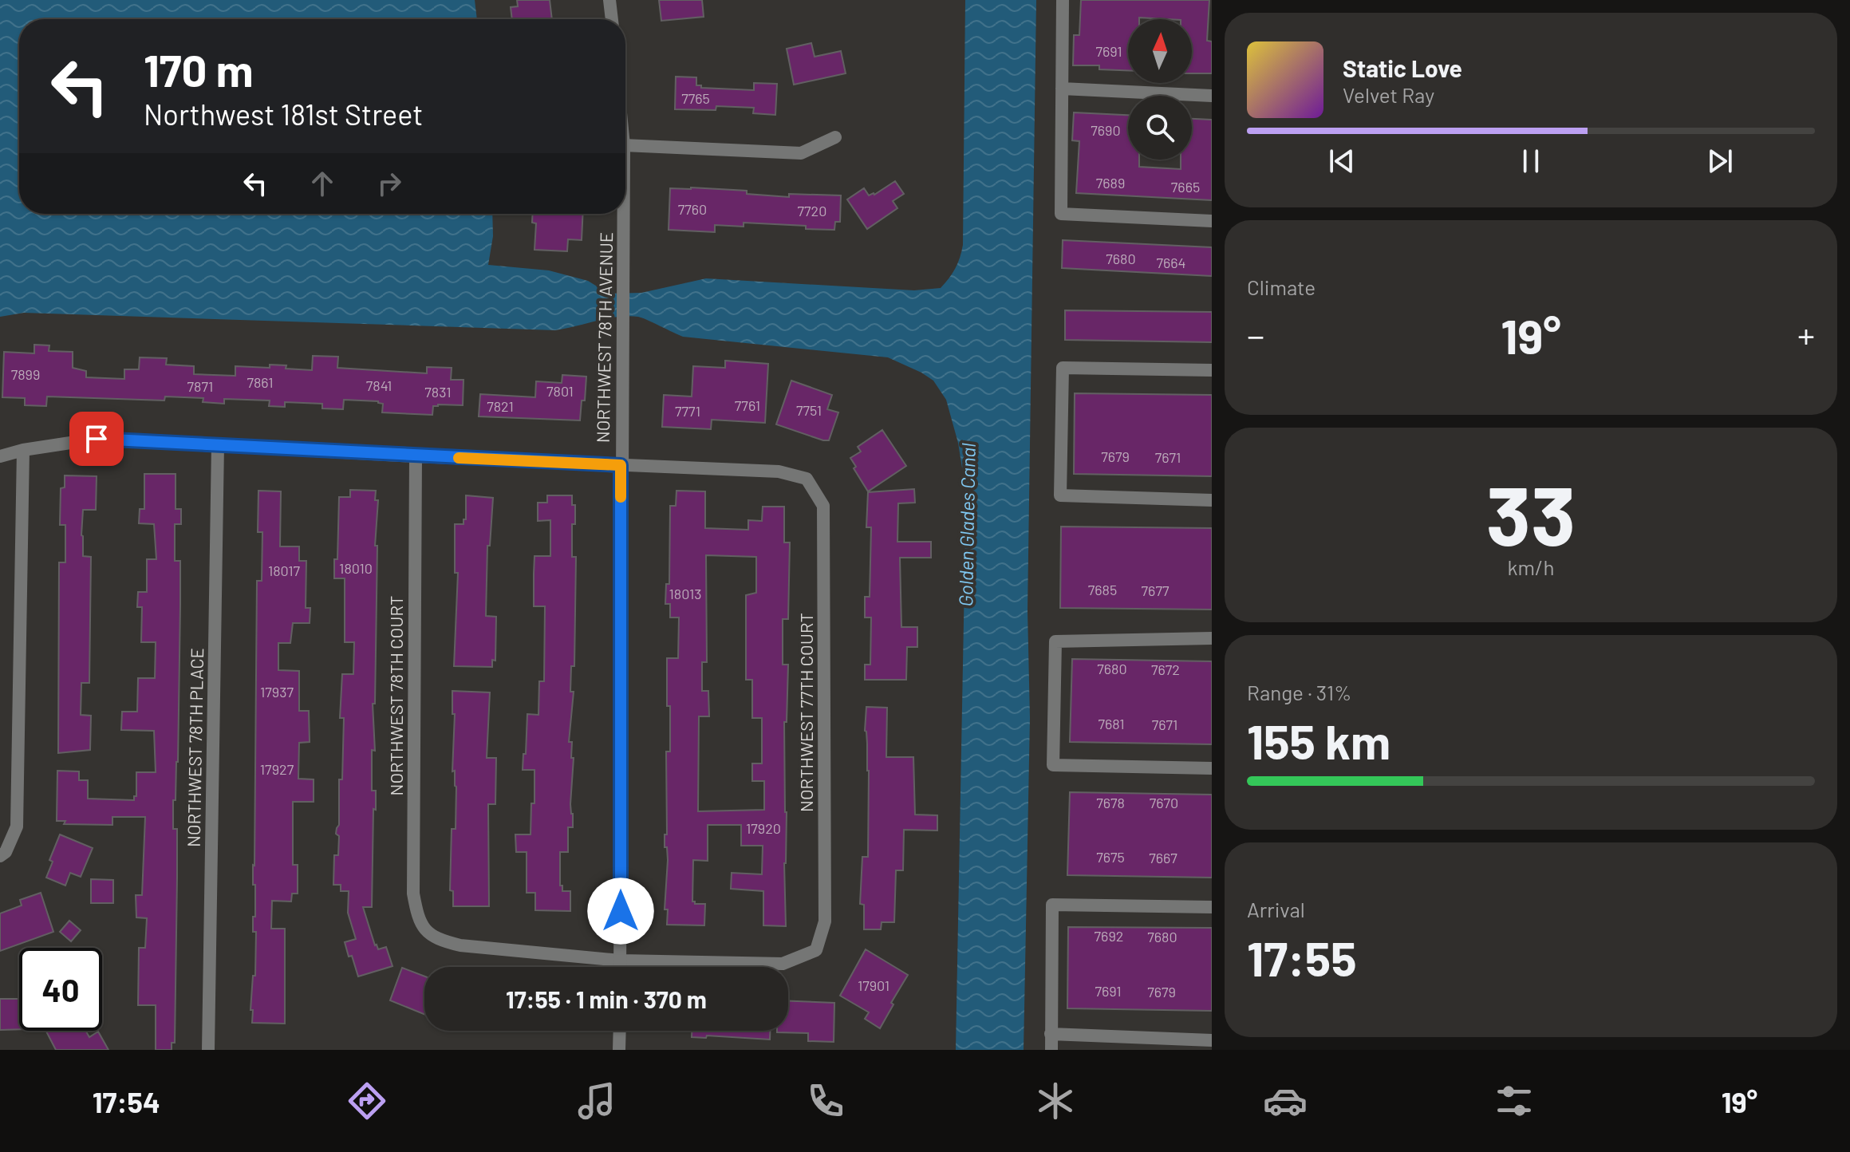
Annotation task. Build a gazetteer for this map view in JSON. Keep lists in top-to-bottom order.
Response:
{
  "streets": {
    "street": [
      "NORTHWEST 78TH AVENUE",
      "NORTHWEST 78TH COURT",
      "NORTHWEST 77TH COURT",
      "NORTHWEST 78TH PLACE"
    ]
  },
  "crossings": [
    ["NORTHWEST 78TH AVENUE", "NORTHWEST 78TH COURT"],
    ["NORTHWEST 78TH AVENUE", "NORTHWEST 77TH COURT"],
    ["NORTHWEST 78TH COURT", "NORTHWEST 77TH COURT"]
  ],
  "water": ["Golden Glades Canal"],
  "house_numbers": [
    "7691",
    "7765",
    "7690",
    "7689",
    "7665",
    "7760",
    "7720",
    "7680",
    "7664",
    "7899",
    "7861",
    "7841",
    "7871",
    "7801",
    "7831",
    "7761",
    "7821",
    "7751",
    "7771",
    "7679",
    "7671",
    "18010",
    "18017",
    "7685",
    "7677",
    "18013",
    "7680",
    "7672",
    "17937",
    "7681",
    "7671",
    "17927",
    "7678",
    "7670",
    "17920",
    "7675",
    "7667",
    "7692",
    "7680",
    "17901",
    "7691",
    "7679"
  ],
  "north": "top",
  "page": {
    "turn": ["170 m", "Northwest 181st Street"],
    "song": ["Static Love", "Velvet Ray"],
    "tile": [
      "Climate",
      ["33", "km/h"],
      ["Range · 31%", "155 km"],
      ["Arrival", "17:55"]
    ],
    "heat": ["−", "19°", "+"],
    "limit": "40",
    "trip": "17:55 · 1 min · 370 m",
    "tabs": ["17:54", "19°"]
  }
}
